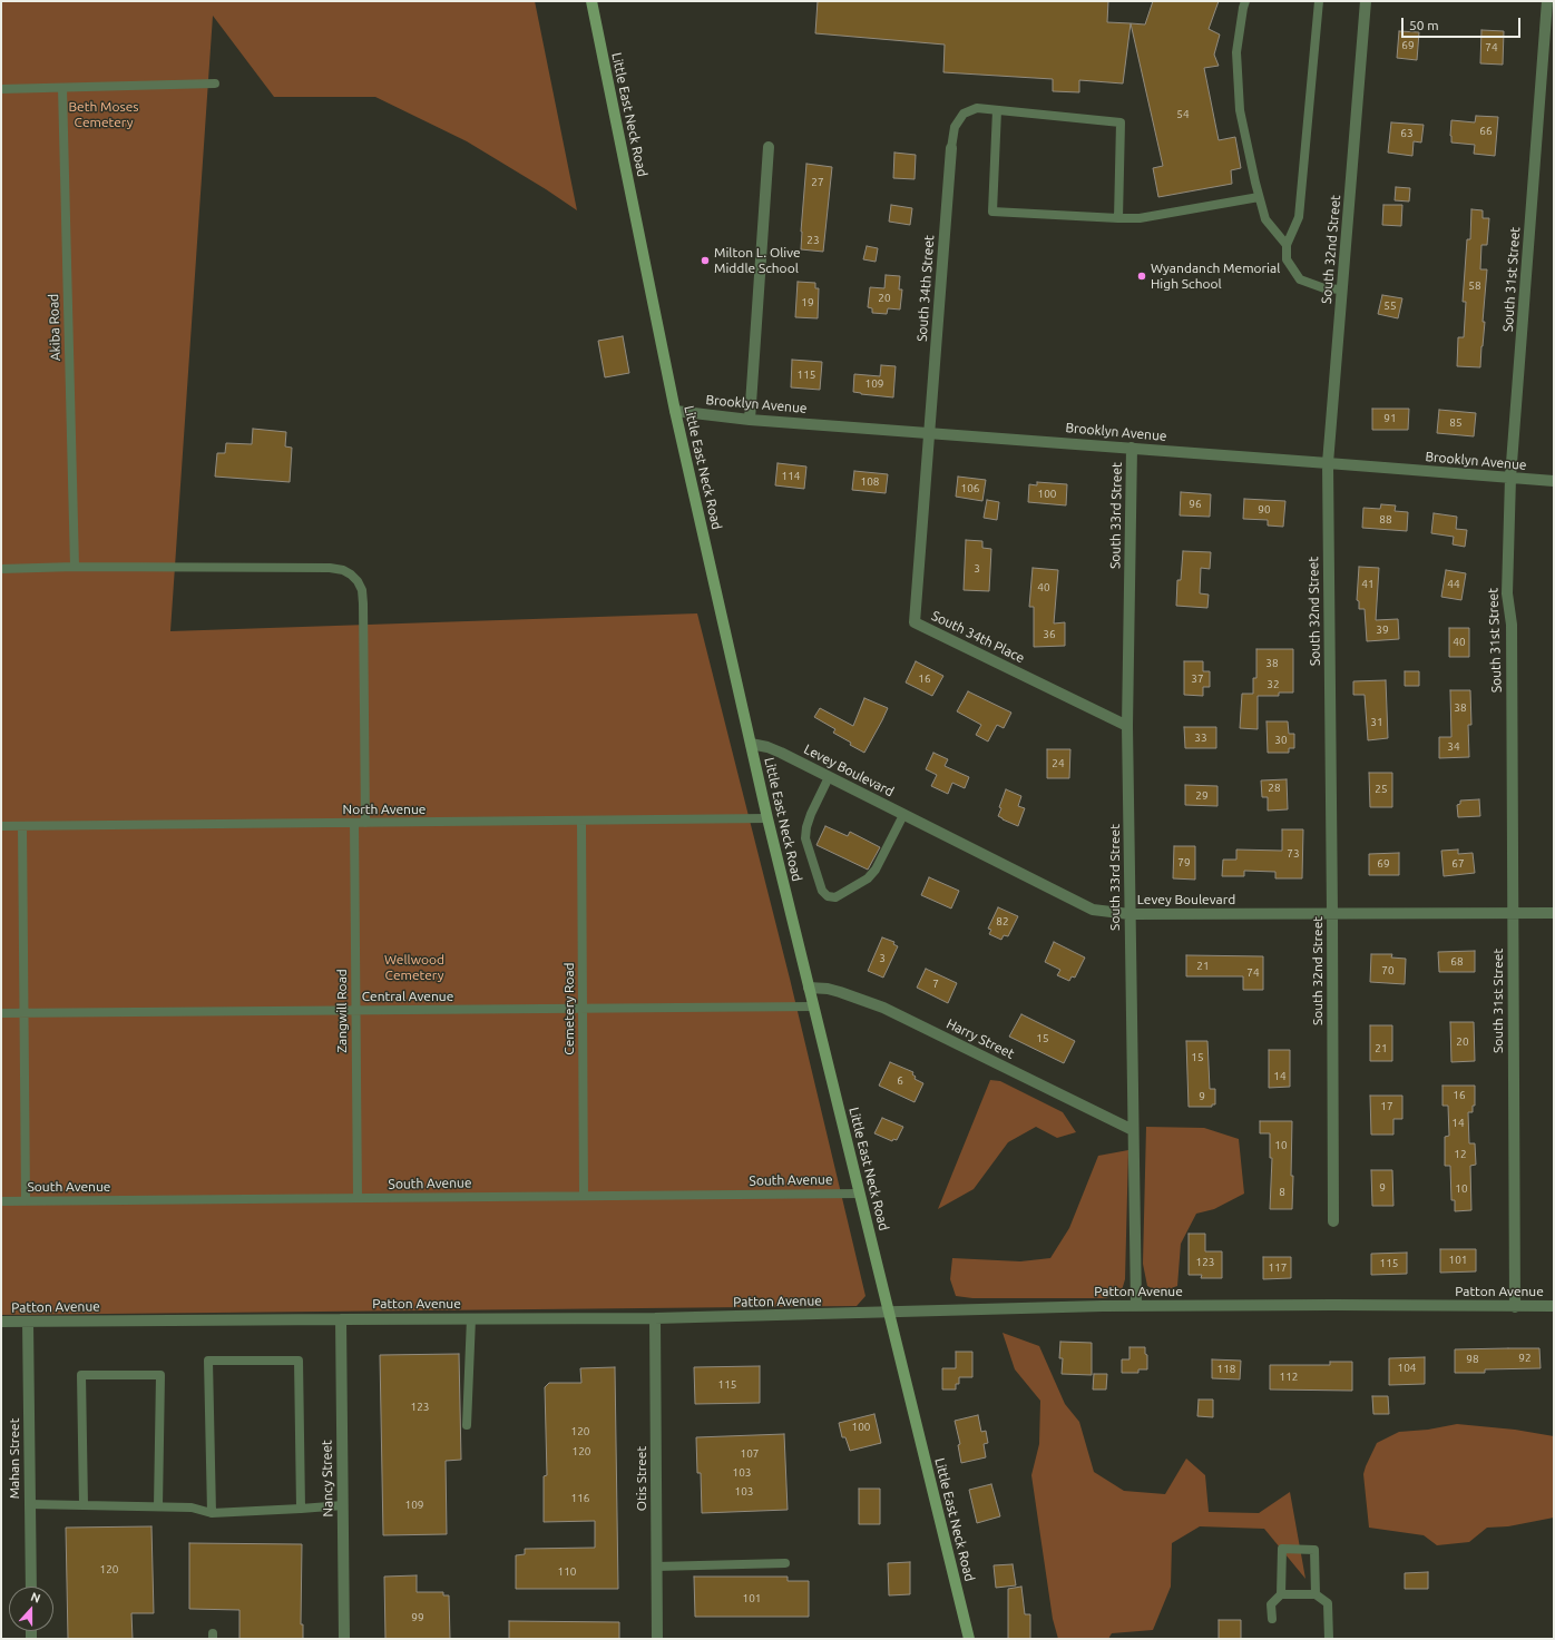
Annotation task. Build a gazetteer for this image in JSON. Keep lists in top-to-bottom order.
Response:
{
  "streets": {
    "main road": ["Little East Neck Road"],
    "street": [
      "South 32nd Street",
      "South 31st Street",
      "South 34th Street",
      "Brooklyn Avenue",
      "South 33rd Street",
      "South 34th Place",
      "Levey Boulevard",
      "Harry Street",
      "Patton Avenue",
      "Mahan Street",
      "Nancy Street",
      "Otis Street"
    ],
    "lane": [
      "Akiba Road",
      "North Avenue",
      "Central Avenue",
      "Cemetery Road",
      "Zangwill Road",
      "South Avenue"
    ]
  },
  "crossings": [
    ["Little East Neck Road", "Brooklyn Avenue"],
    ["Little East Neck Road", "Levey Boulevard"],
    ["Little East Neck Road", "North Avenue"],
    ["Little East Neck Road", "Central Avenue"],
    ["Little East Neck Road", "Harry Street"],
    ["Little East Neck Road", "South Avenue"],
    ["Little East Neck Road", "Patton Avenue"],
    ["South 32nd Street", "Brooklyn Avenue"],
    ["South 32nd Street", "Levey Boulevard"],
    ["South 31st Street", "Brooklyn Avenue"],
    ["South 31st Street", "Levey Boulevard"],
    ["South 31st Street", "Patton Avenue"],
    ["South 34th Street", "Brooklyn Avenue"],
    ["South 34th Street", "South 34th Place"],
    ["Brooklyn Avenue", "South 33rd Street"],
    ["Brooklyn Avenue", "South 34th Place"],
    ["South 33rd Street", "South 34th Place"],
    ["South 33rd Street", "Levey Boulevard"],
    ["South 33rd Street", "Harry Street"],
    ["South 33rd Street", "Patton Avenue"],
    ["North Avenue", "Cemetery Road"],
    ["North Avenue", "Zangwill Road"],
    ["Central Avenue", "Cemetery Road"],
    ["Central Avenue", "Zangwill Road"],
    ["Cemetery Road", "South Avenue"],
    ["Zangwill Road", "South Avenue"],
    ["Patton Avenue", "Mahan Street"],
    ["Patton Avenue", "Nancy Street"],
    ["Patton Avenue", "Otis Street"]
  ],
  "parks": ["Beth Moses Cemetery", "Wellwood Cemetery"],
  "places": ["Milton L. Olive Middle School", "Wyandanch Memorial High School"],
  "house_numbers": [
    "69",
    "74",
    "54",
    "66",
    "63",
    "27",
    "23",
    "58",
    "20",
    "19",
    "55",
    "115",
    "109",
    "91",
    "85",
    "114",
    "108",
    "106",
    "100",
    "96",
    "90",
    "88",
    "3",
    "41",
    "44",
    "40",
    "39",
    "36",
    "40",
    "38",
    "16",
    "37",
    "32",
    "38",
    "31",
    "33",
    "30",
    "34",
    "24",
    "28",
    "25",
    "29",
    "73",
    "79",
    "69",
    "67",
    "82",
    "3",
    "68",
    "21",
    "70",
    "74",
    "7",
    "15",
    "20",
    "21",
    "15",
    "14",
    "6",
    "16",
    "9",
    "17",
    "14",
    "10",
    "12",
    "9",
    "10",
    "8",
    "101",
    "123",
    "115",
    "117",
    "92",
    "98",
    "104",
    "118",
    "112",
    "115",
    "123",
    "100",
    "120",
    "120",
    "107",
    "103",
    "103",
    "116",
    "109",
    "120",
    "110",
    "101",
    "99"
  ],
  "scale_bar": "50 m",
  "north": "top"
}
